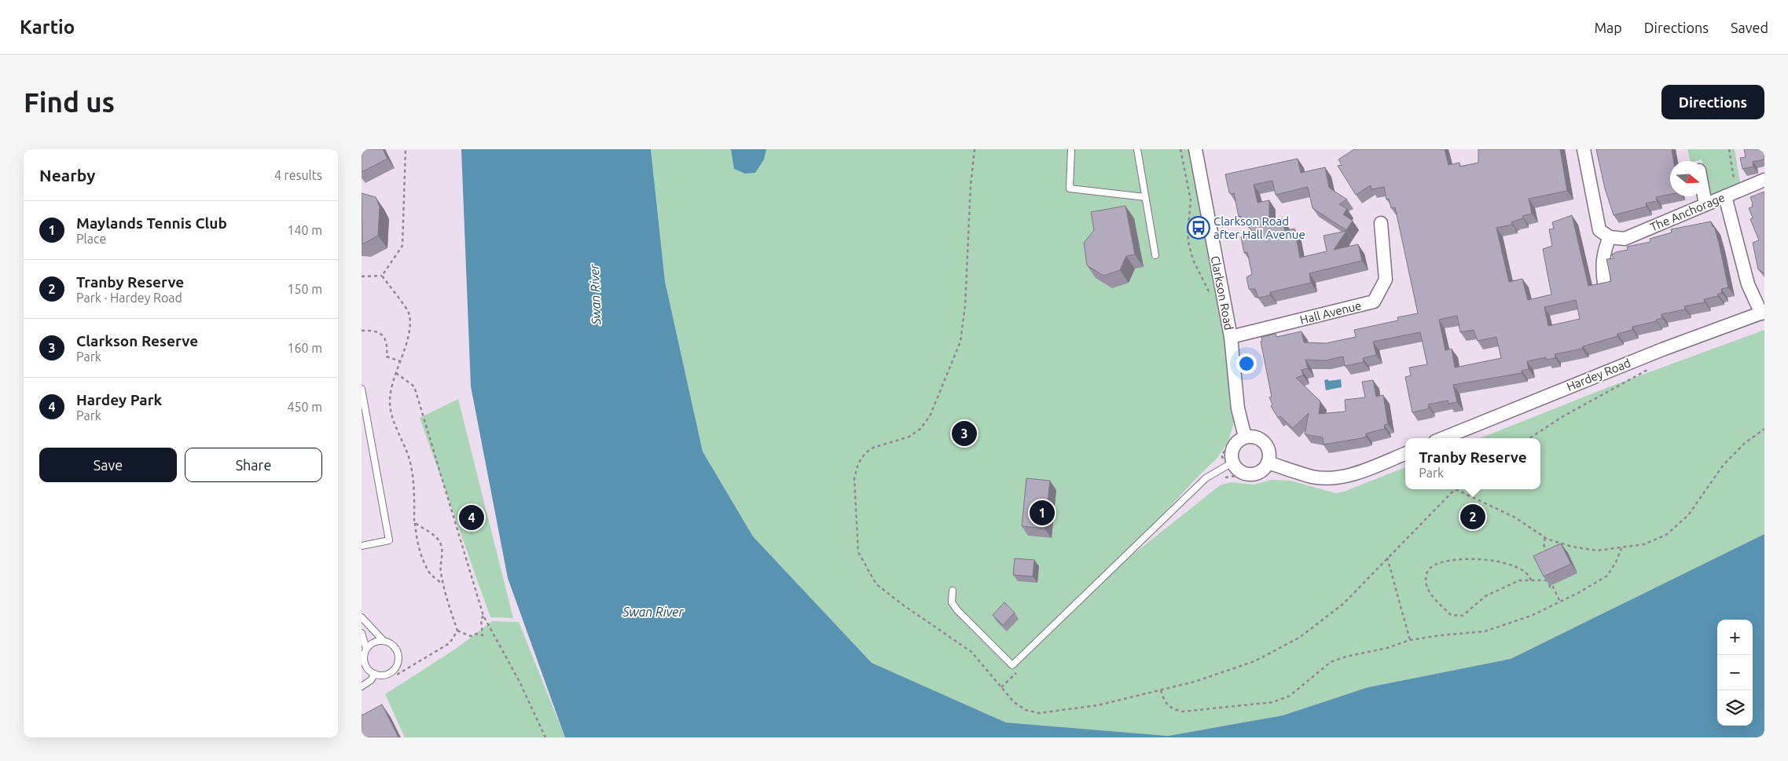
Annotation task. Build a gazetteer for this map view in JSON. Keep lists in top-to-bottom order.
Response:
{
  "streets": {
    "street": [
      "The Anchorage",
      "Clarkson Road",
      "Hall Avenue",
      "Hardey Road"
    ]
  },
  "crossings": [
    ["Clarkson Road", "Hall Avenue"]
  ],
  "water": ["Swan River"],
  "places": {
    "bus stop": ["Clarkson Road after Hall Avenue"]
  },
  "north": "right",
  "page": {
    "header": "Kartio",
    "nav": ["Map", "Directions", "Saved"],
    "buttons": [
      "Directions",
      ["Save", "Share"]
    ],
    "title": "Find us",
    "heading": ["Nearby", "4 results"],
    "list": [
      {
        "mark": "1",
        "name": "Maylands Tennis Club",
        "note": "Place",
        "value": "140 m"
      },
      {
        "mark": "2",
        "name": "Tranby Reserve",
        "note": "Park · Hardey Road",
        "value": "150 m"
      },
      {
        "mark": "3",
        "name": "Clarkson Reserve",
        "note": "Park",
        "value": "160 m"
      },
      {
        "mark": "4",
        "name": "Hardey Park",
        "note": "Park",
        "value": "450 m"
      }
    ],
    "pins": [
      "3",
      "1",
      "2",
      "4"
    ],
    "popup": ["Tranby Reserve", "Park"],
    "map_buttons": ["+", "−"]
  }
}
